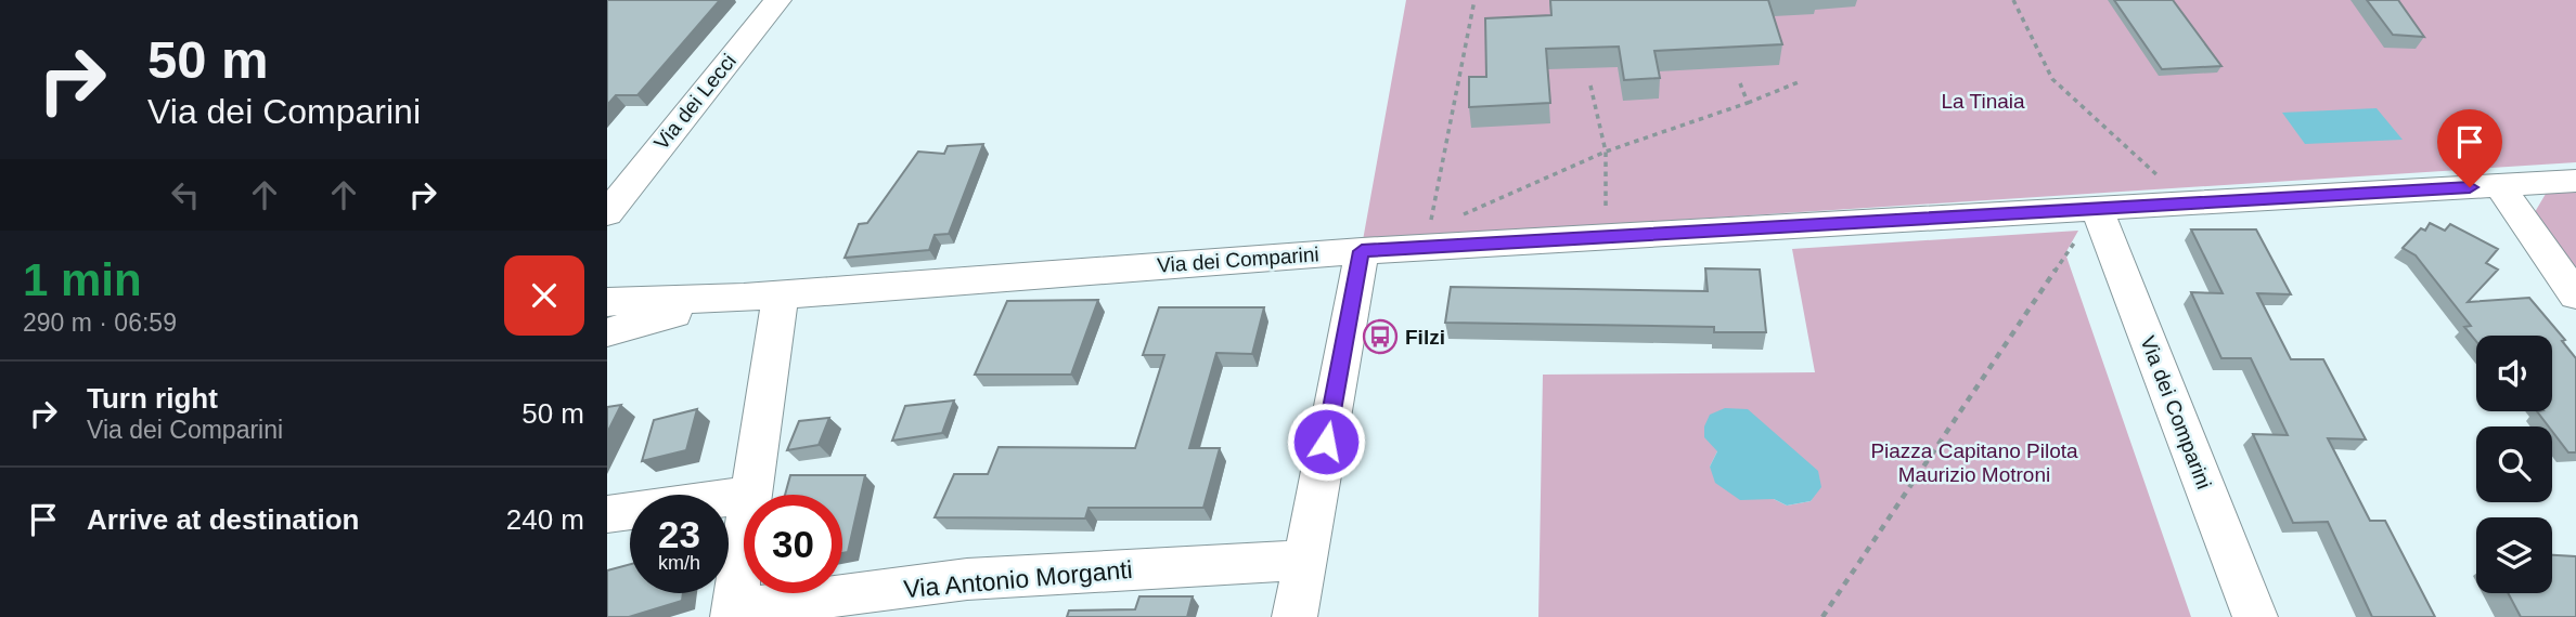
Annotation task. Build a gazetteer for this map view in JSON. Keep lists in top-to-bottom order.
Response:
{
  "streets": {
    "street": ["Via dei Lecci", "Via dei Comparini", "Via Antonio Morganti"]
  },
  "parks": ["La Tinaia", "Piazza Capitano Pilota Maurizio Motroni"],
  "places": {
    "bus stop": ["Filzi"]
  },
  "page": {
    "turn": ["50 m", "Via dei Comparini"],
    "heading": ["1 min", "290 m · 06:59"],
    "list": [
      {
        "name": "Turn right",
        "note": "Via dei Comparini",
        "value": "50 m"
      },
      {
        "name": "Arrive at destination",
        "value": "240 m"
      }
    ],
    "speed": "23 km/h",
    "limit": "30"
  }
}
